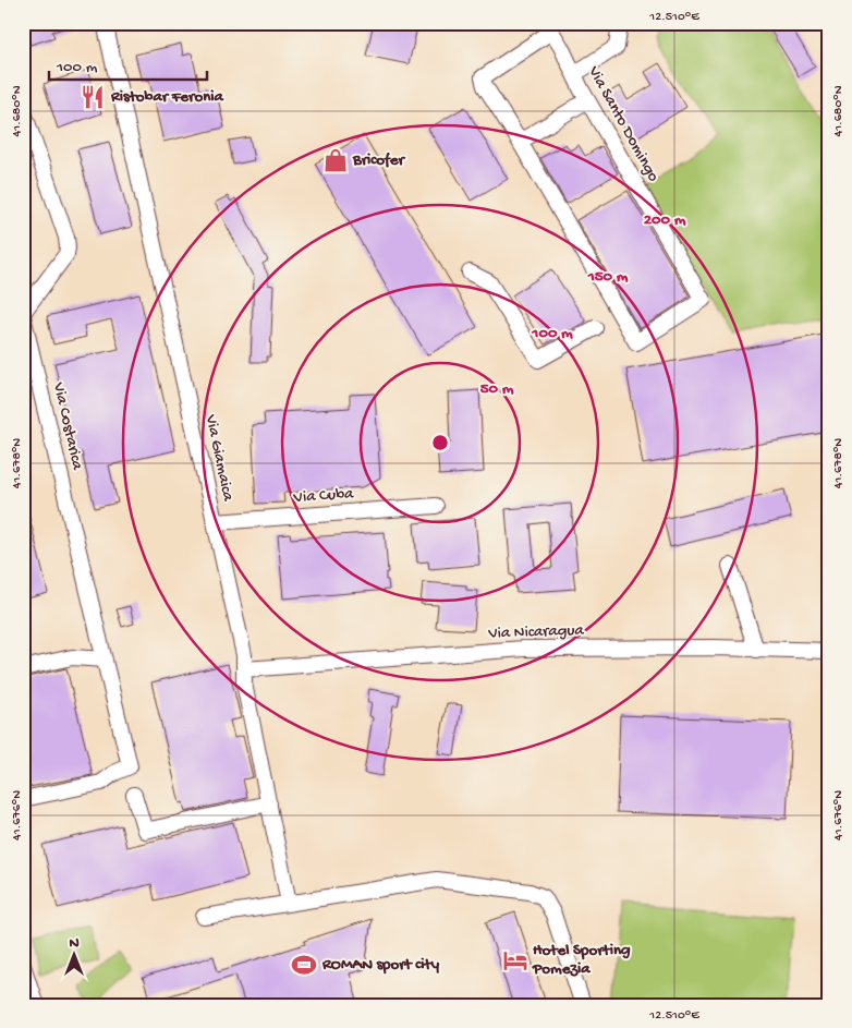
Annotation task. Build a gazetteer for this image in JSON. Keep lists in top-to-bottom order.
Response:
{
  "streets": {
    "street": [
      "Via Santo Domingo",
      "Via Costarica",
      "Via Giamaica",
      "Via Cuba",
      "Via Nicaragua"
    ]
  },
  "crossings": [
    ["Via Giamaica", "Via Cuba"],
    ["Via Giamaica", "Via Nicaragua"]
  ],
  "places": {
    "restaurant": ["Ristobar Feronia"],
    "shop": ["Bricofer"],
    "hotel": ["Hotel Sporting Pomezia"],
    "sports": ["ROMAN sport city"]
  },
  "scale_bar": "100 m",
  "north": "top",
  "coordinates": [
    "12.510°E",
    "41.680°N",
    "41.678°N",
    "41.676°N"
  ],
  "rings": [
    "200 m",
    "150 m",
    "100 m",
    "50 m"
  ]
}
